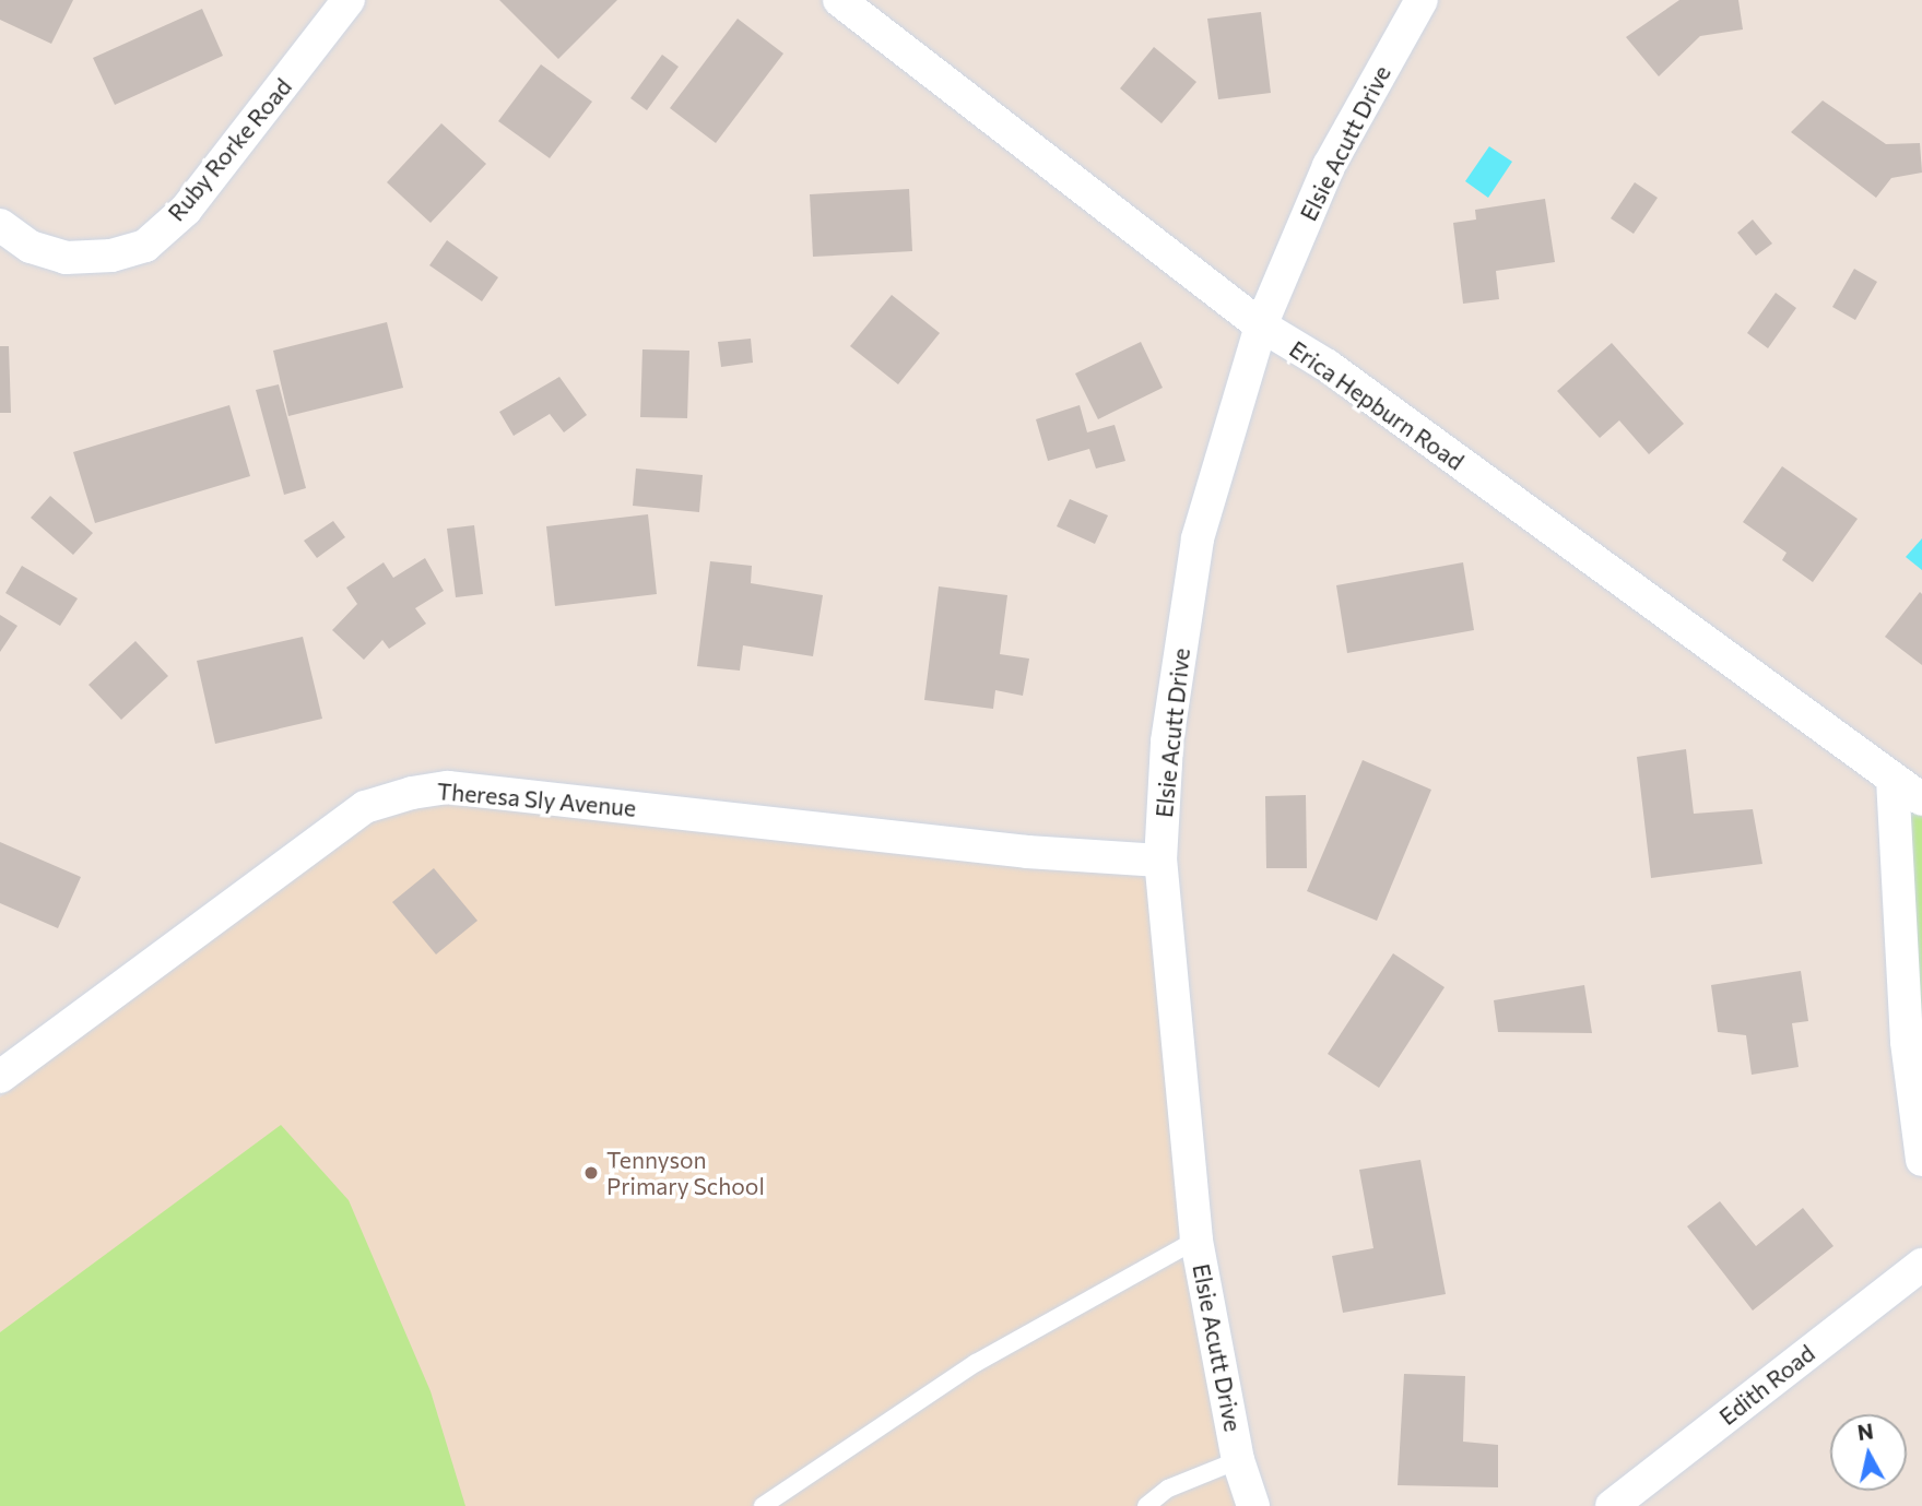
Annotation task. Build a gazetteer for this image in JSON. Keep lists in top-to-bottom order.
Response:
{
  "streets": {
    "street": [
      "Elsie Acutt Drive",
      "Ruby Rorke Road",
      "Erica Hepburn Road",
      "Theresa Sly Avenue",
      "Edith Road"
    ]
  },
  "crossings": [
    ["Elsie Acutt Drive", "Erica Hepburn Road"],
    ["Elsie Acutt Drive", "Theresa Sly Avenue"]
  ],
  "places": ["Tennyson Primary School"],
  "north": "top"
}
